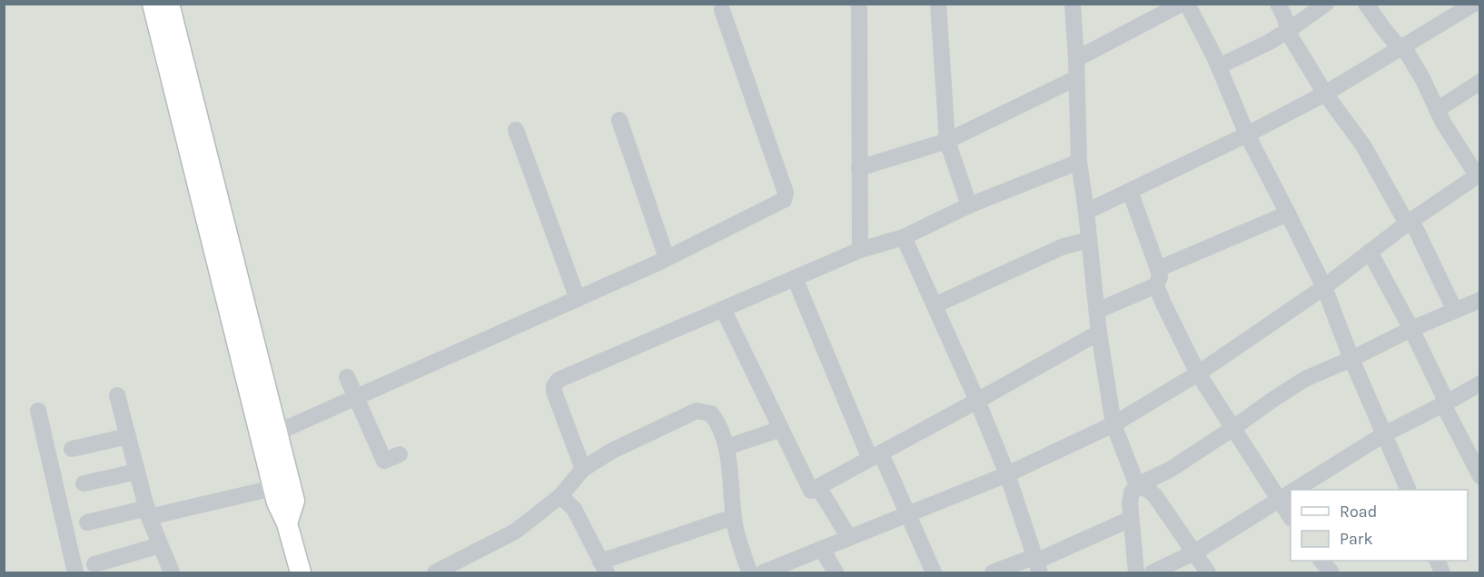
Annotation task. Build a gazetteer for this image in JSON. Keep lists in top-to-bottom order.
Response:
{
  "legend": ["Road", "Park"]
}
